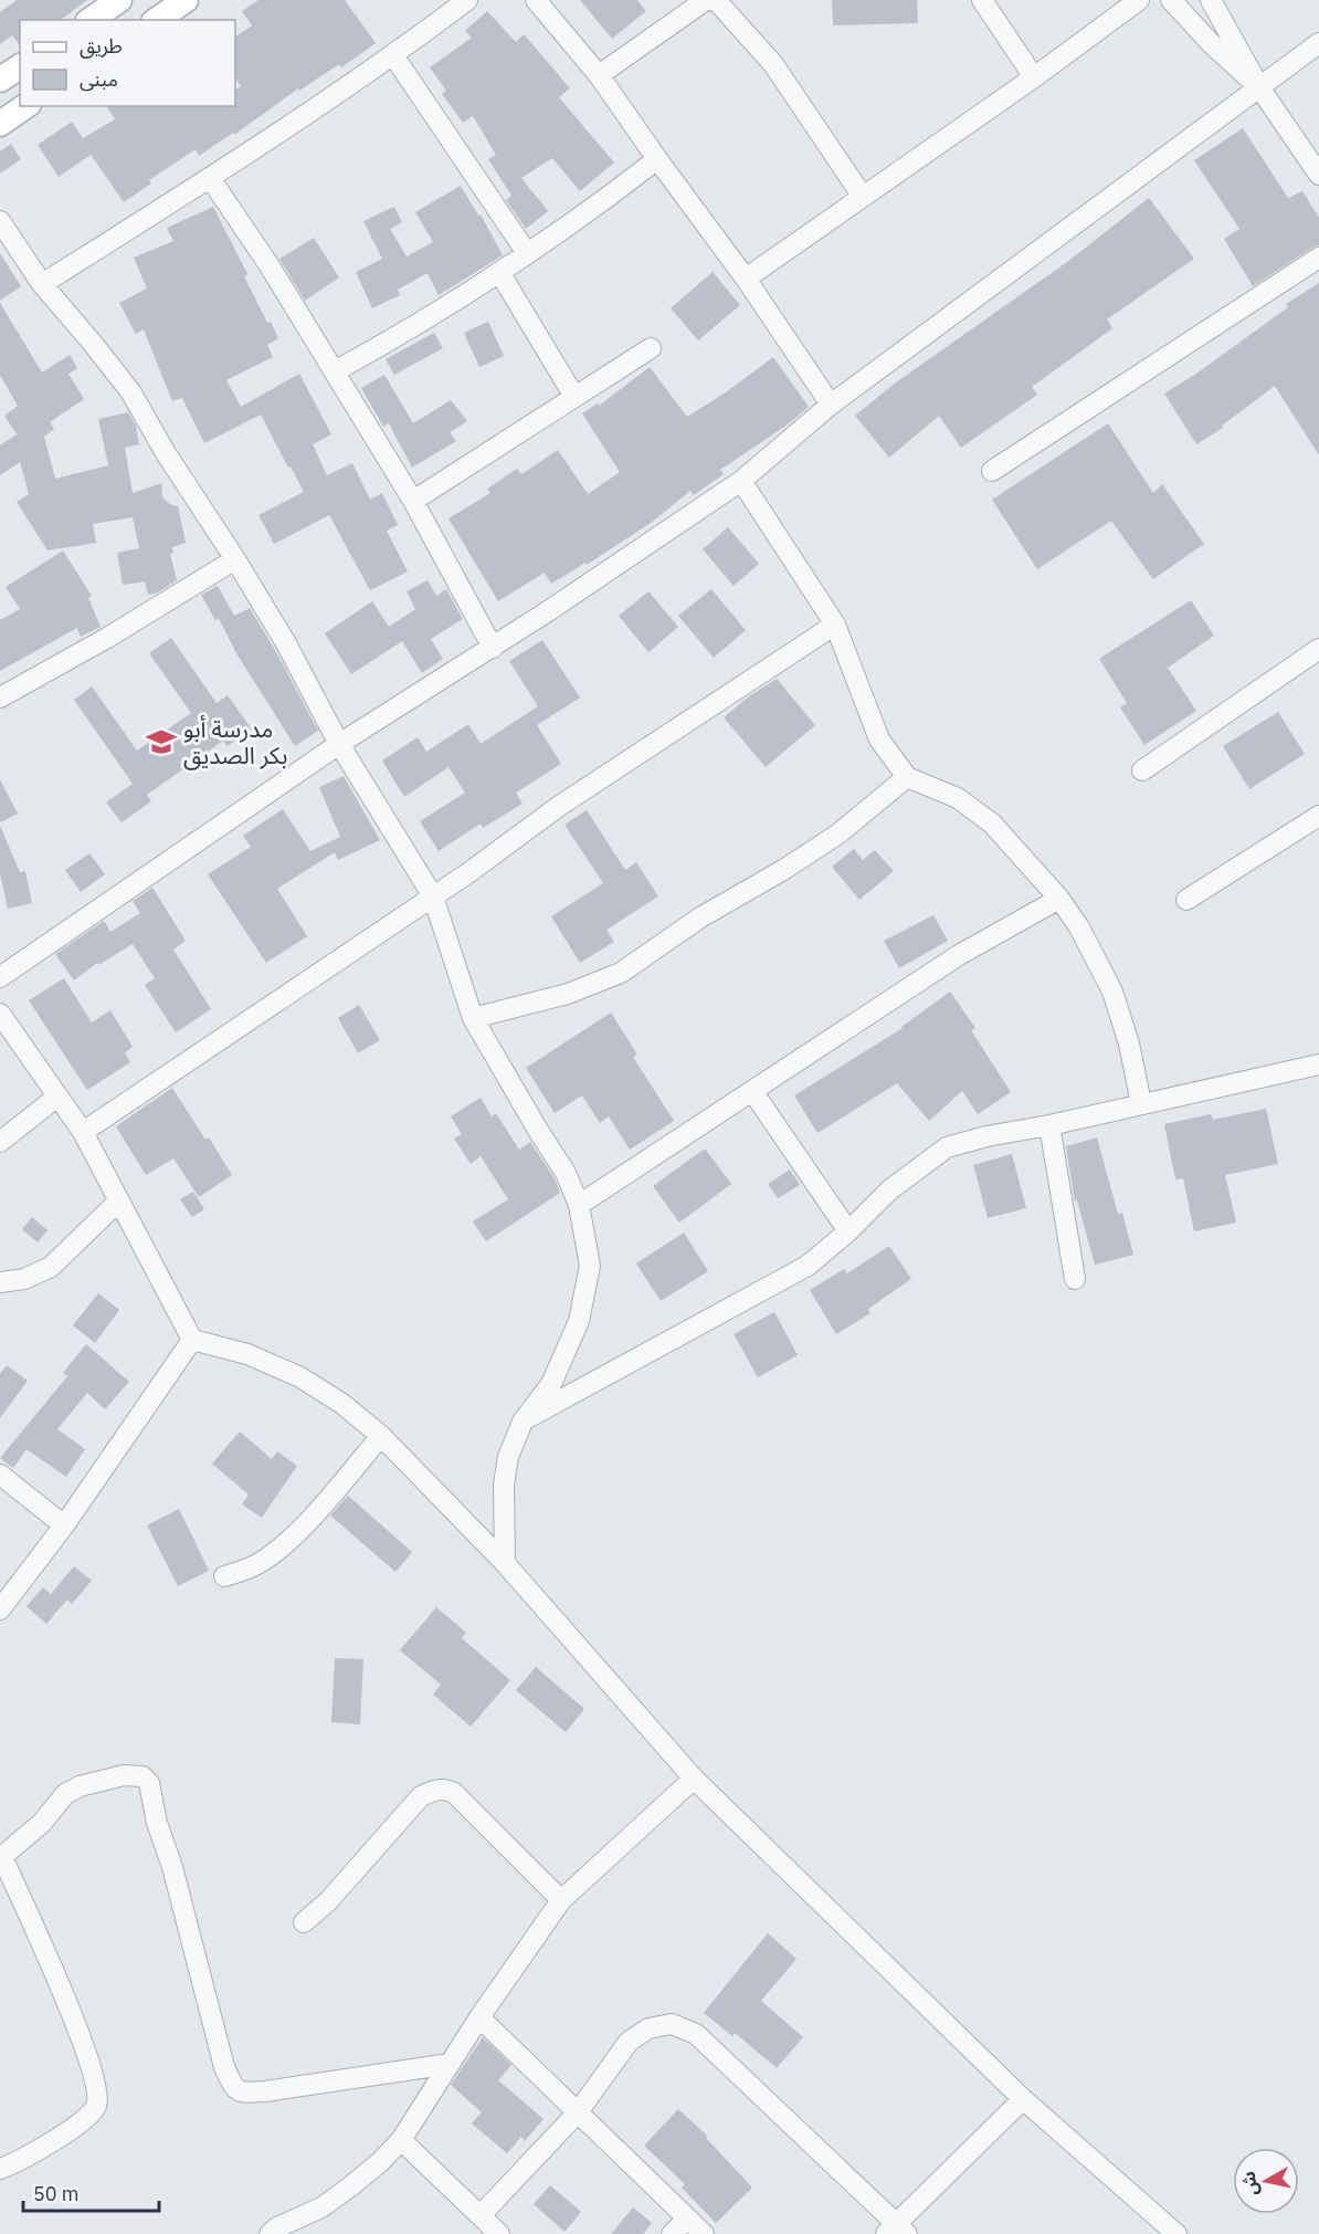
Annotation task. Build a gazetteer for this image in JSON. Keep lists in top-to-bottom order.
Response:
{
  "places": {
    "school or university": ["مدرسة أبو بكر الصديق"]
  },
  "legend": ["طريق", "مبنى"],
  "scale_bar": "50 m",
  "north": "left"
}
